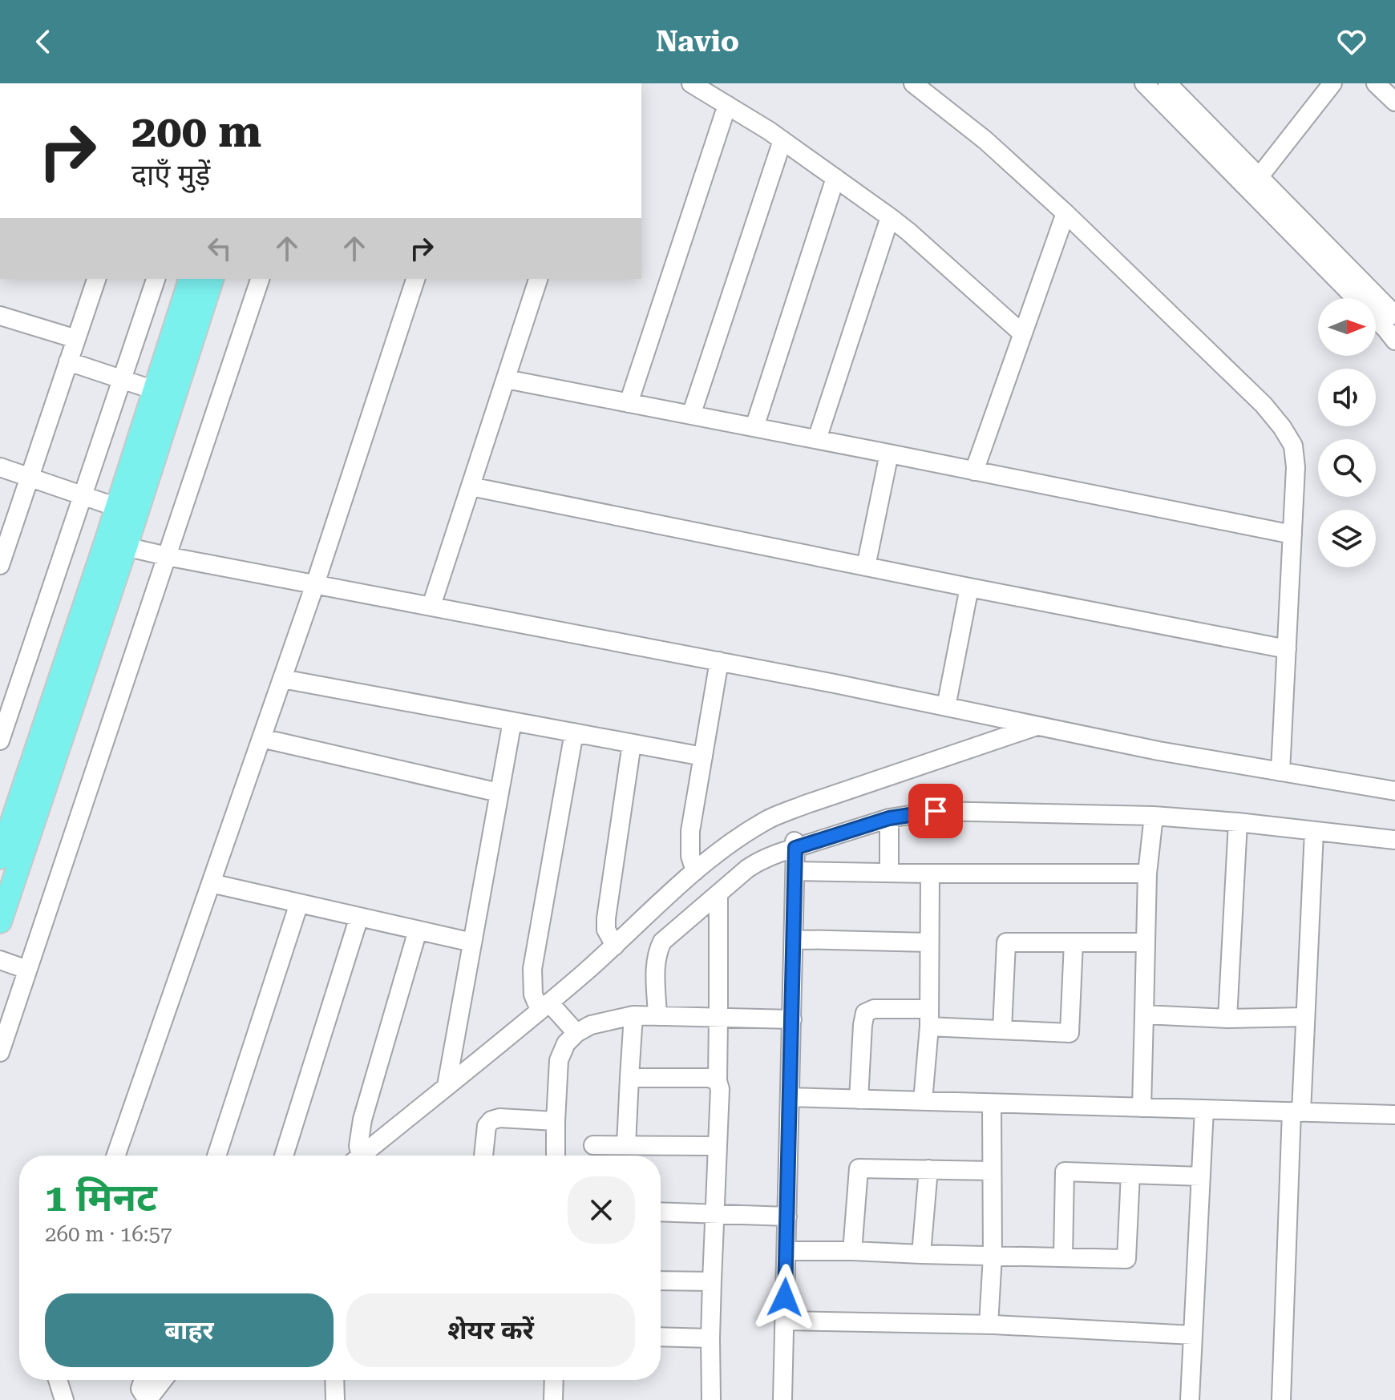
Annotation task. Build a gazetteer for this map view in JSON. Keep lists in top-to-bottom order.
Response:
{
  "north": "right",
  "page": {
    "header": "Navio",
    "turn": ["200 m", "दाएँ मुड़ें"],
    "heading": ["1 मिनट", "260 m · 16:57"],
    "buttons": ["बाहर", "शेयर करें"]
  }
}
